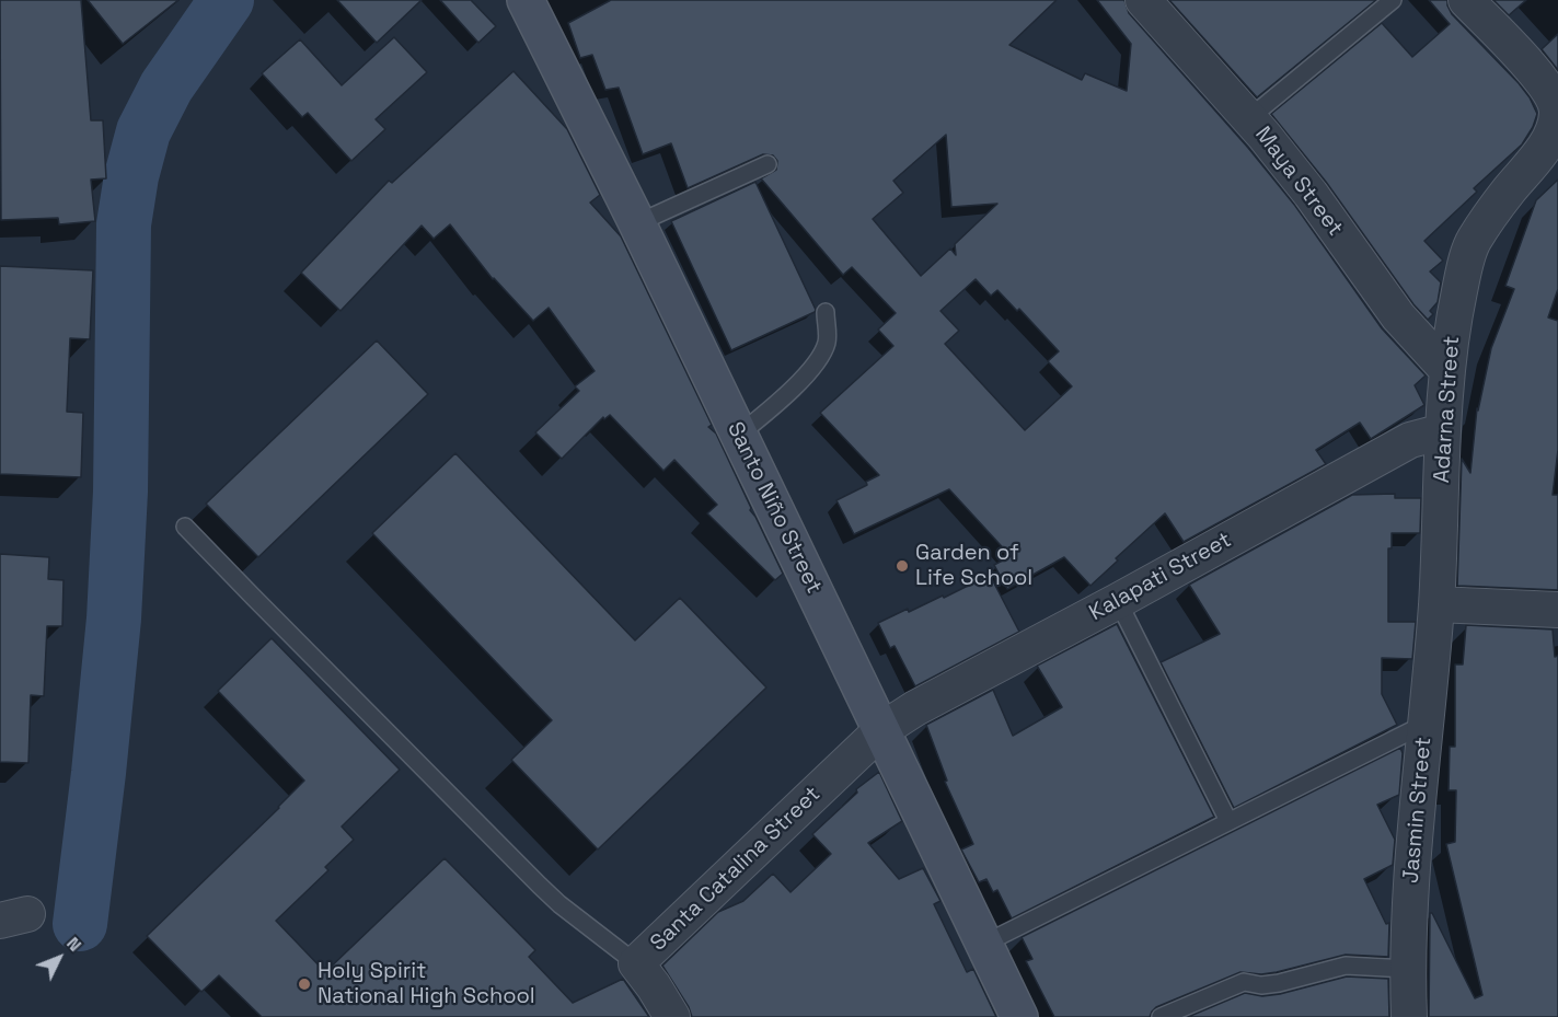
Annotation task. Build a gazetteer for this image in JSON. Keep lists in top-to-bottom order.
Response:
{
  "streets": {
    "main road": ["Santo Niño Street"],
    "street": [
      "Maya Street",
      "Adarna Street",
      "Kalapati Street",
      "Jasmin Street",
      "Santa Catalina Street"
    ]
  },
  "crossings": [
    ["Maya Street", "Adarna Street"],
    ["Adarna Street", "Kalapati Street"],
    ["Adarna Street", "Jasmin Street"],
    ["Santo Niño Street", "Kalapati Street"],
    ["Santo Niño Street", "Santa Catalina Street"],
    ["Kalapati Street", "Santa Catalina Street"]
  ],
  "places": ["Garden of Life School", "Holy Spirit National High School"],
  "north": "top right"
}
